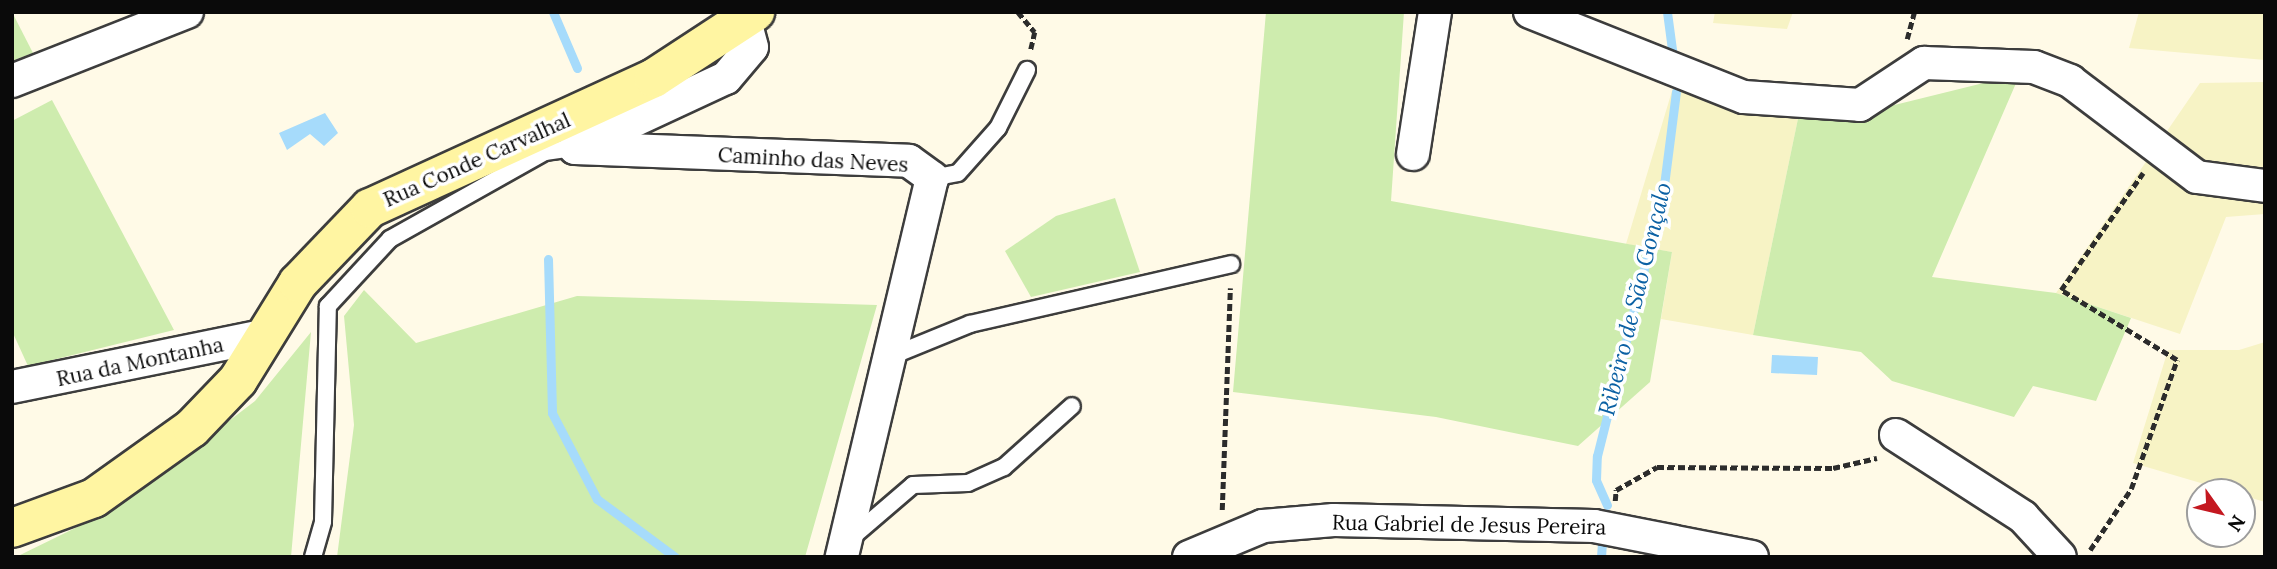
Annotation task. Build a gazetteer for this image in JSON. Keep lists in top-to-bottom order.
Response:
{
  "streets": {
    "main road": ["Rua Conde Carvalhal"],
    "street": ["Caminho das Neves", "Rua da Montanha", "Rua Gabriel de Jesus Pereira"]
  },
  "crossings": [
    ["Rua Conde Carvalhal", "Rua da Montanha"]
  ],
  "water": ["Ribeiro de São Gonçalo"],
  "north": "bottom right"
}
